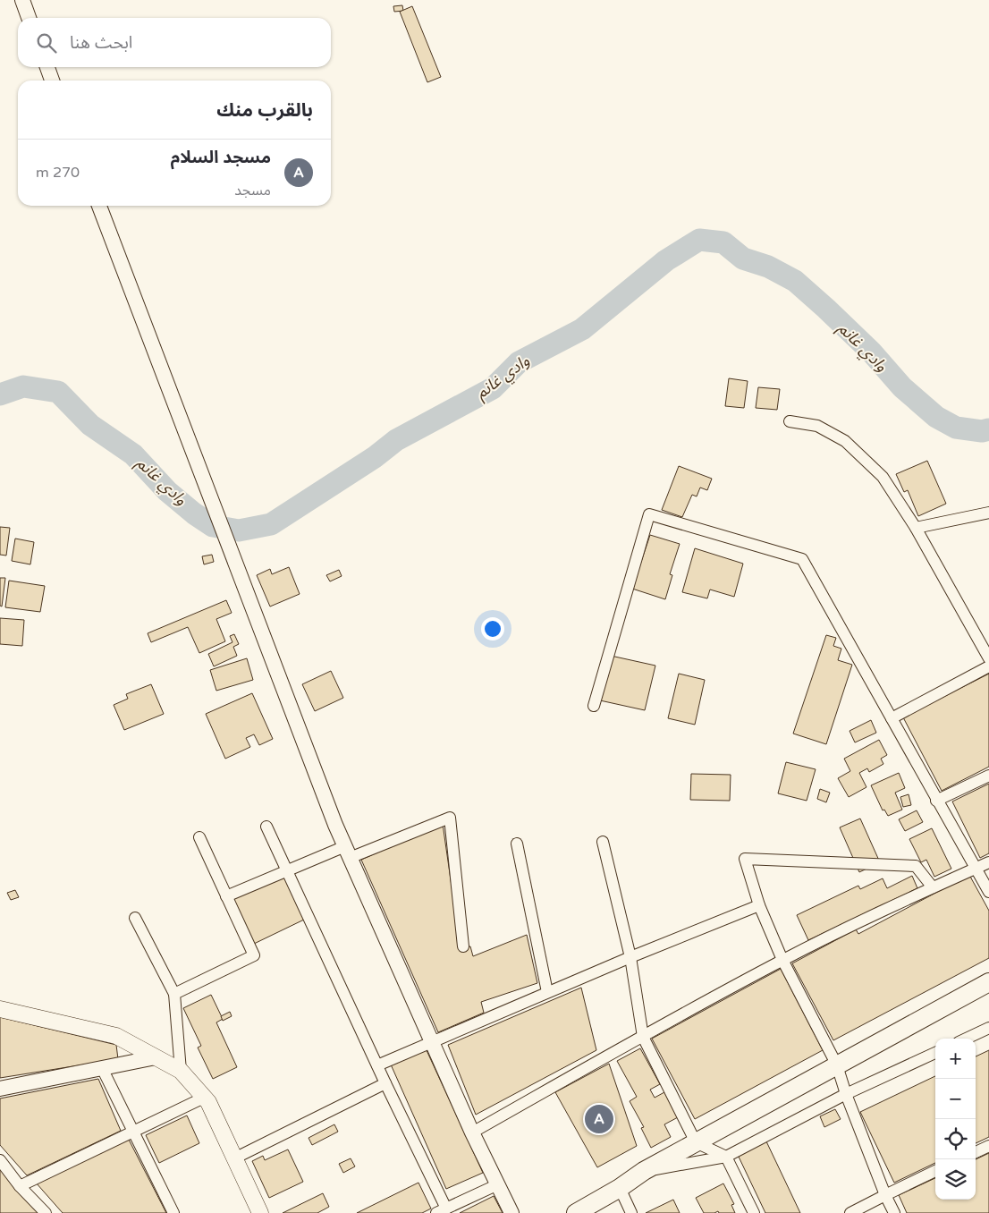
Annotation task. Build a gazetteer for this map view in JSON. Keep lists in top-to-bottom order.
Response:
{
  "water": ["وادي غانم"],
  "page": {
    "search": "ابحث هنا",
    "heading": "بالقرب منك",
    "list": [
      {
        "mark": "A",
        "name": "مسجد السلام",
        "note": "مسجد",
        "value": "270 m"
      }
    ],
    "map_buttons": ["+", "−"],
    "pins": "A"
  }
}
